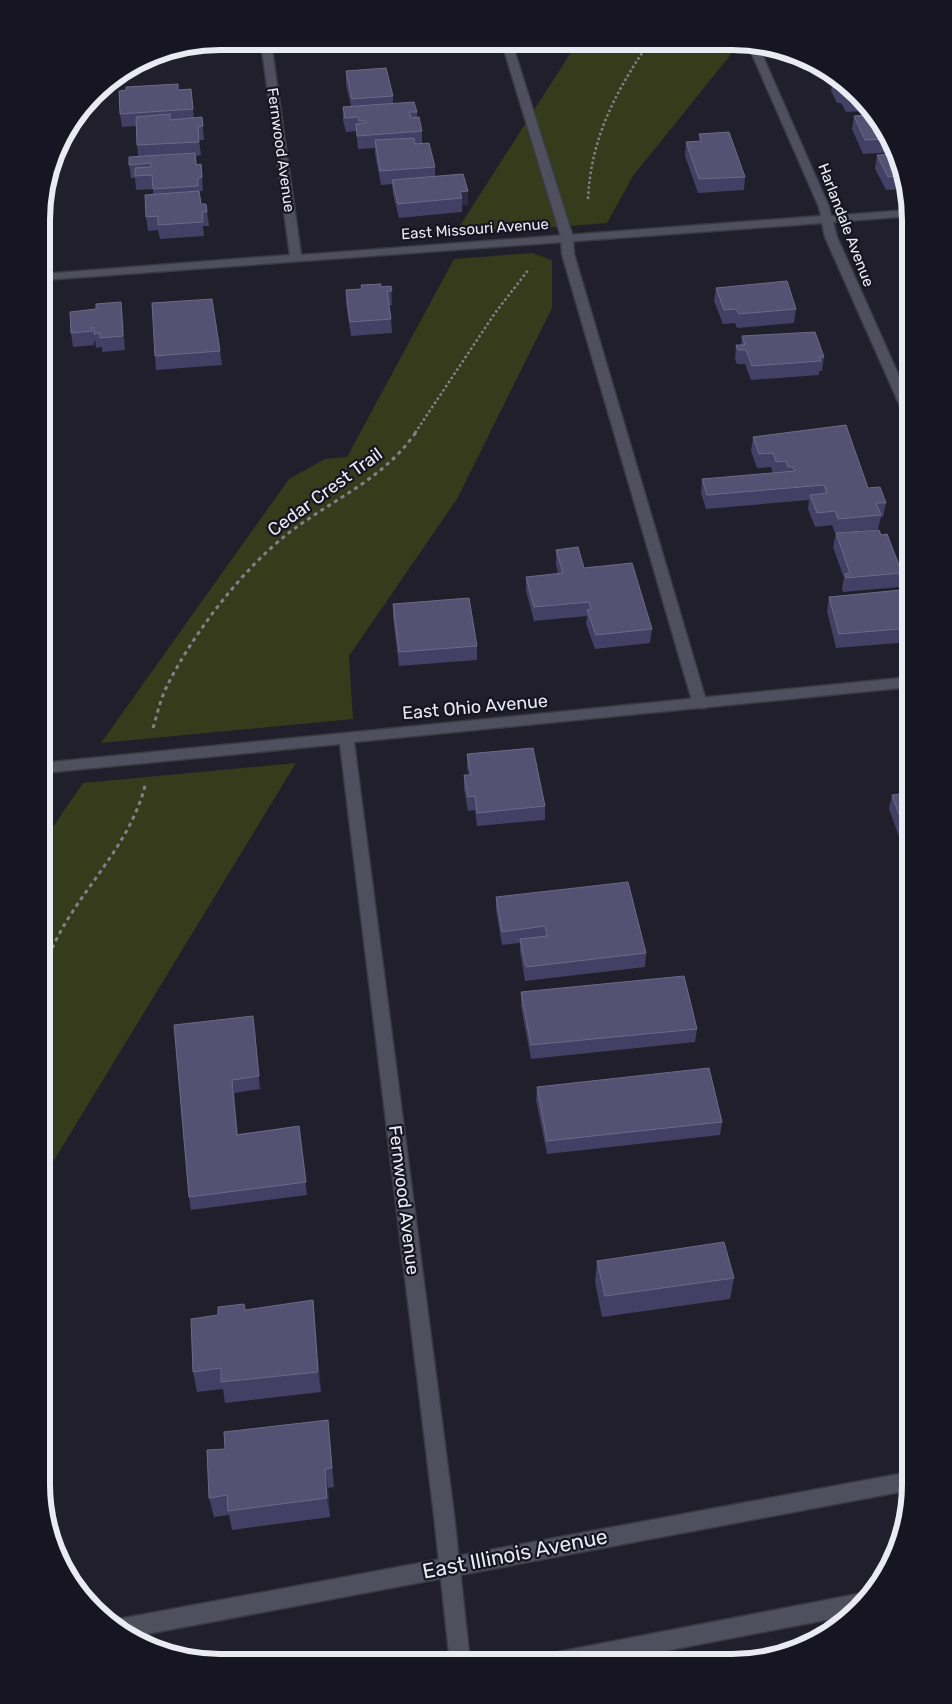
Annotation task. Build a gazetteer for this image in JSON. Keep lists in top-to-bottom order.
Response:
{
  "streets": {
    "street": [
      "Fernwood Avenue",
      "Harlandale Avenue",
      "East Missouri Avenue",
      "East Ohio Avenue",
      "East Illinois Avenue"
    ],
    "path": ["Cedar Crest Trail"]
  },
  "crossings": [
    ["Fernwood Avenue", "East Missouri Avenue"],
    ["Fernwood Avenue", "East Ohio Avenue"],
    ["Fernwood Avenue", "East Illinois Avenue"],
    ["Harlandale Avenue", "East Missouri Avenue"]
  ]
}
